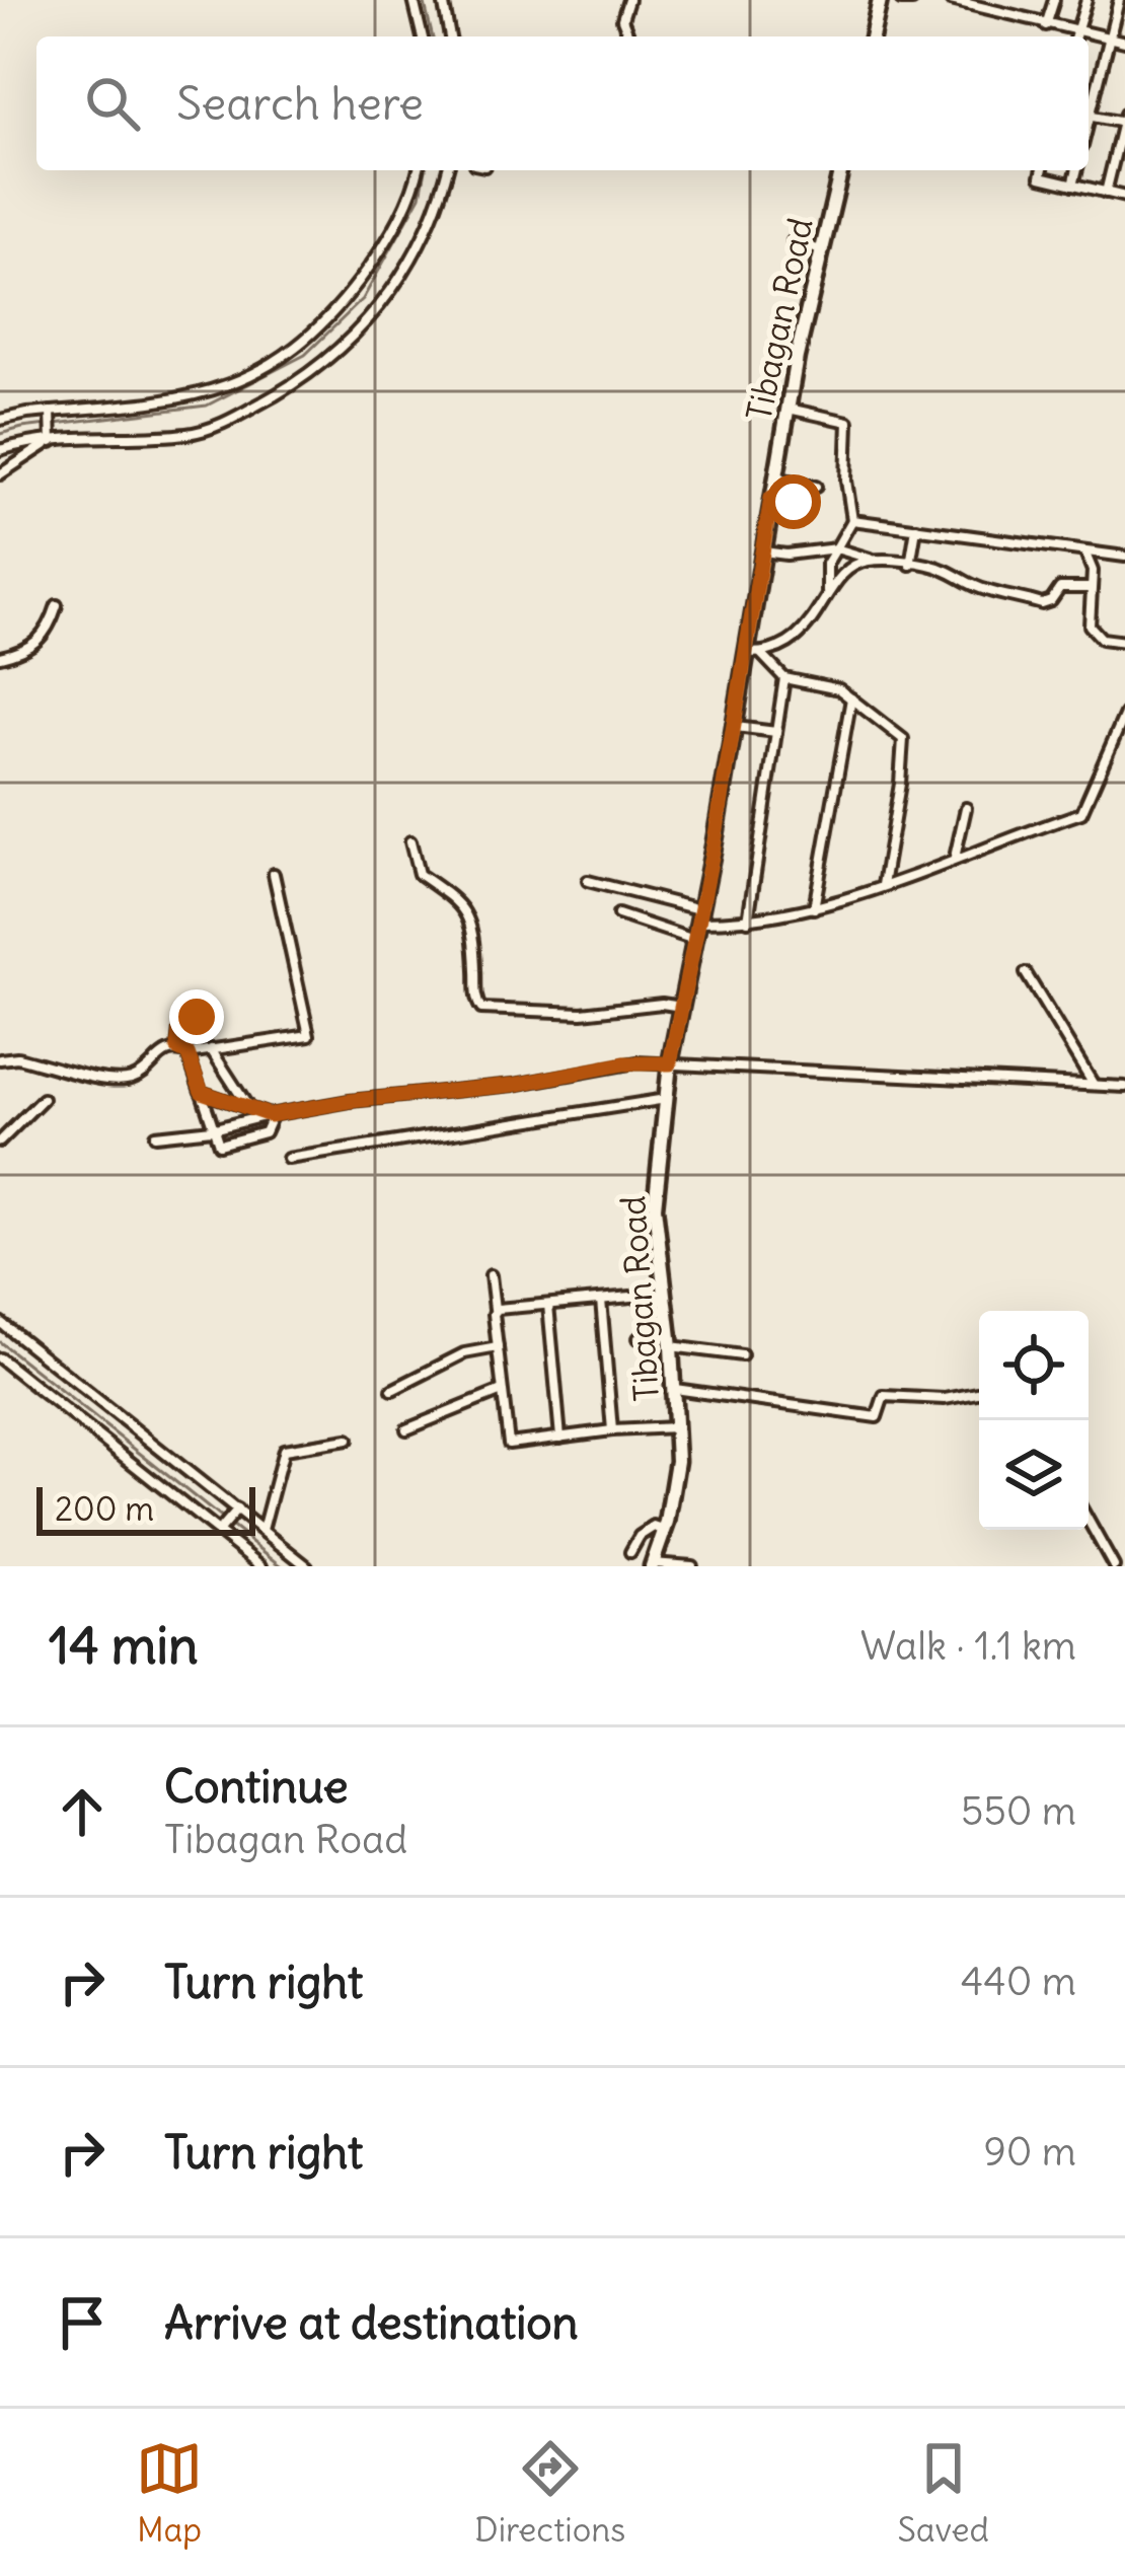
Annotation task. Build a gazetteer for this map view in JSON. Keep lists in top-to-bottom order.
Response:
{
  "streets": {
    "main road": ["Tibagan Road"]
  },
  "scale_bar": "200 m",
  "page": {
    "search": "Search here",
    "scale": "200 m",
    "heading": ["14 min", "Walk · 1.1 km"],
    "list": [
      ["Continue", "Tibagan Road", "550 m"],
      ["Turn right", "440 m"],
      ["Turn right", "90 m"],
      "Arrive at destination"
    ],
    "nav": ["Map", "Directions", "Saved"]
  }
}
